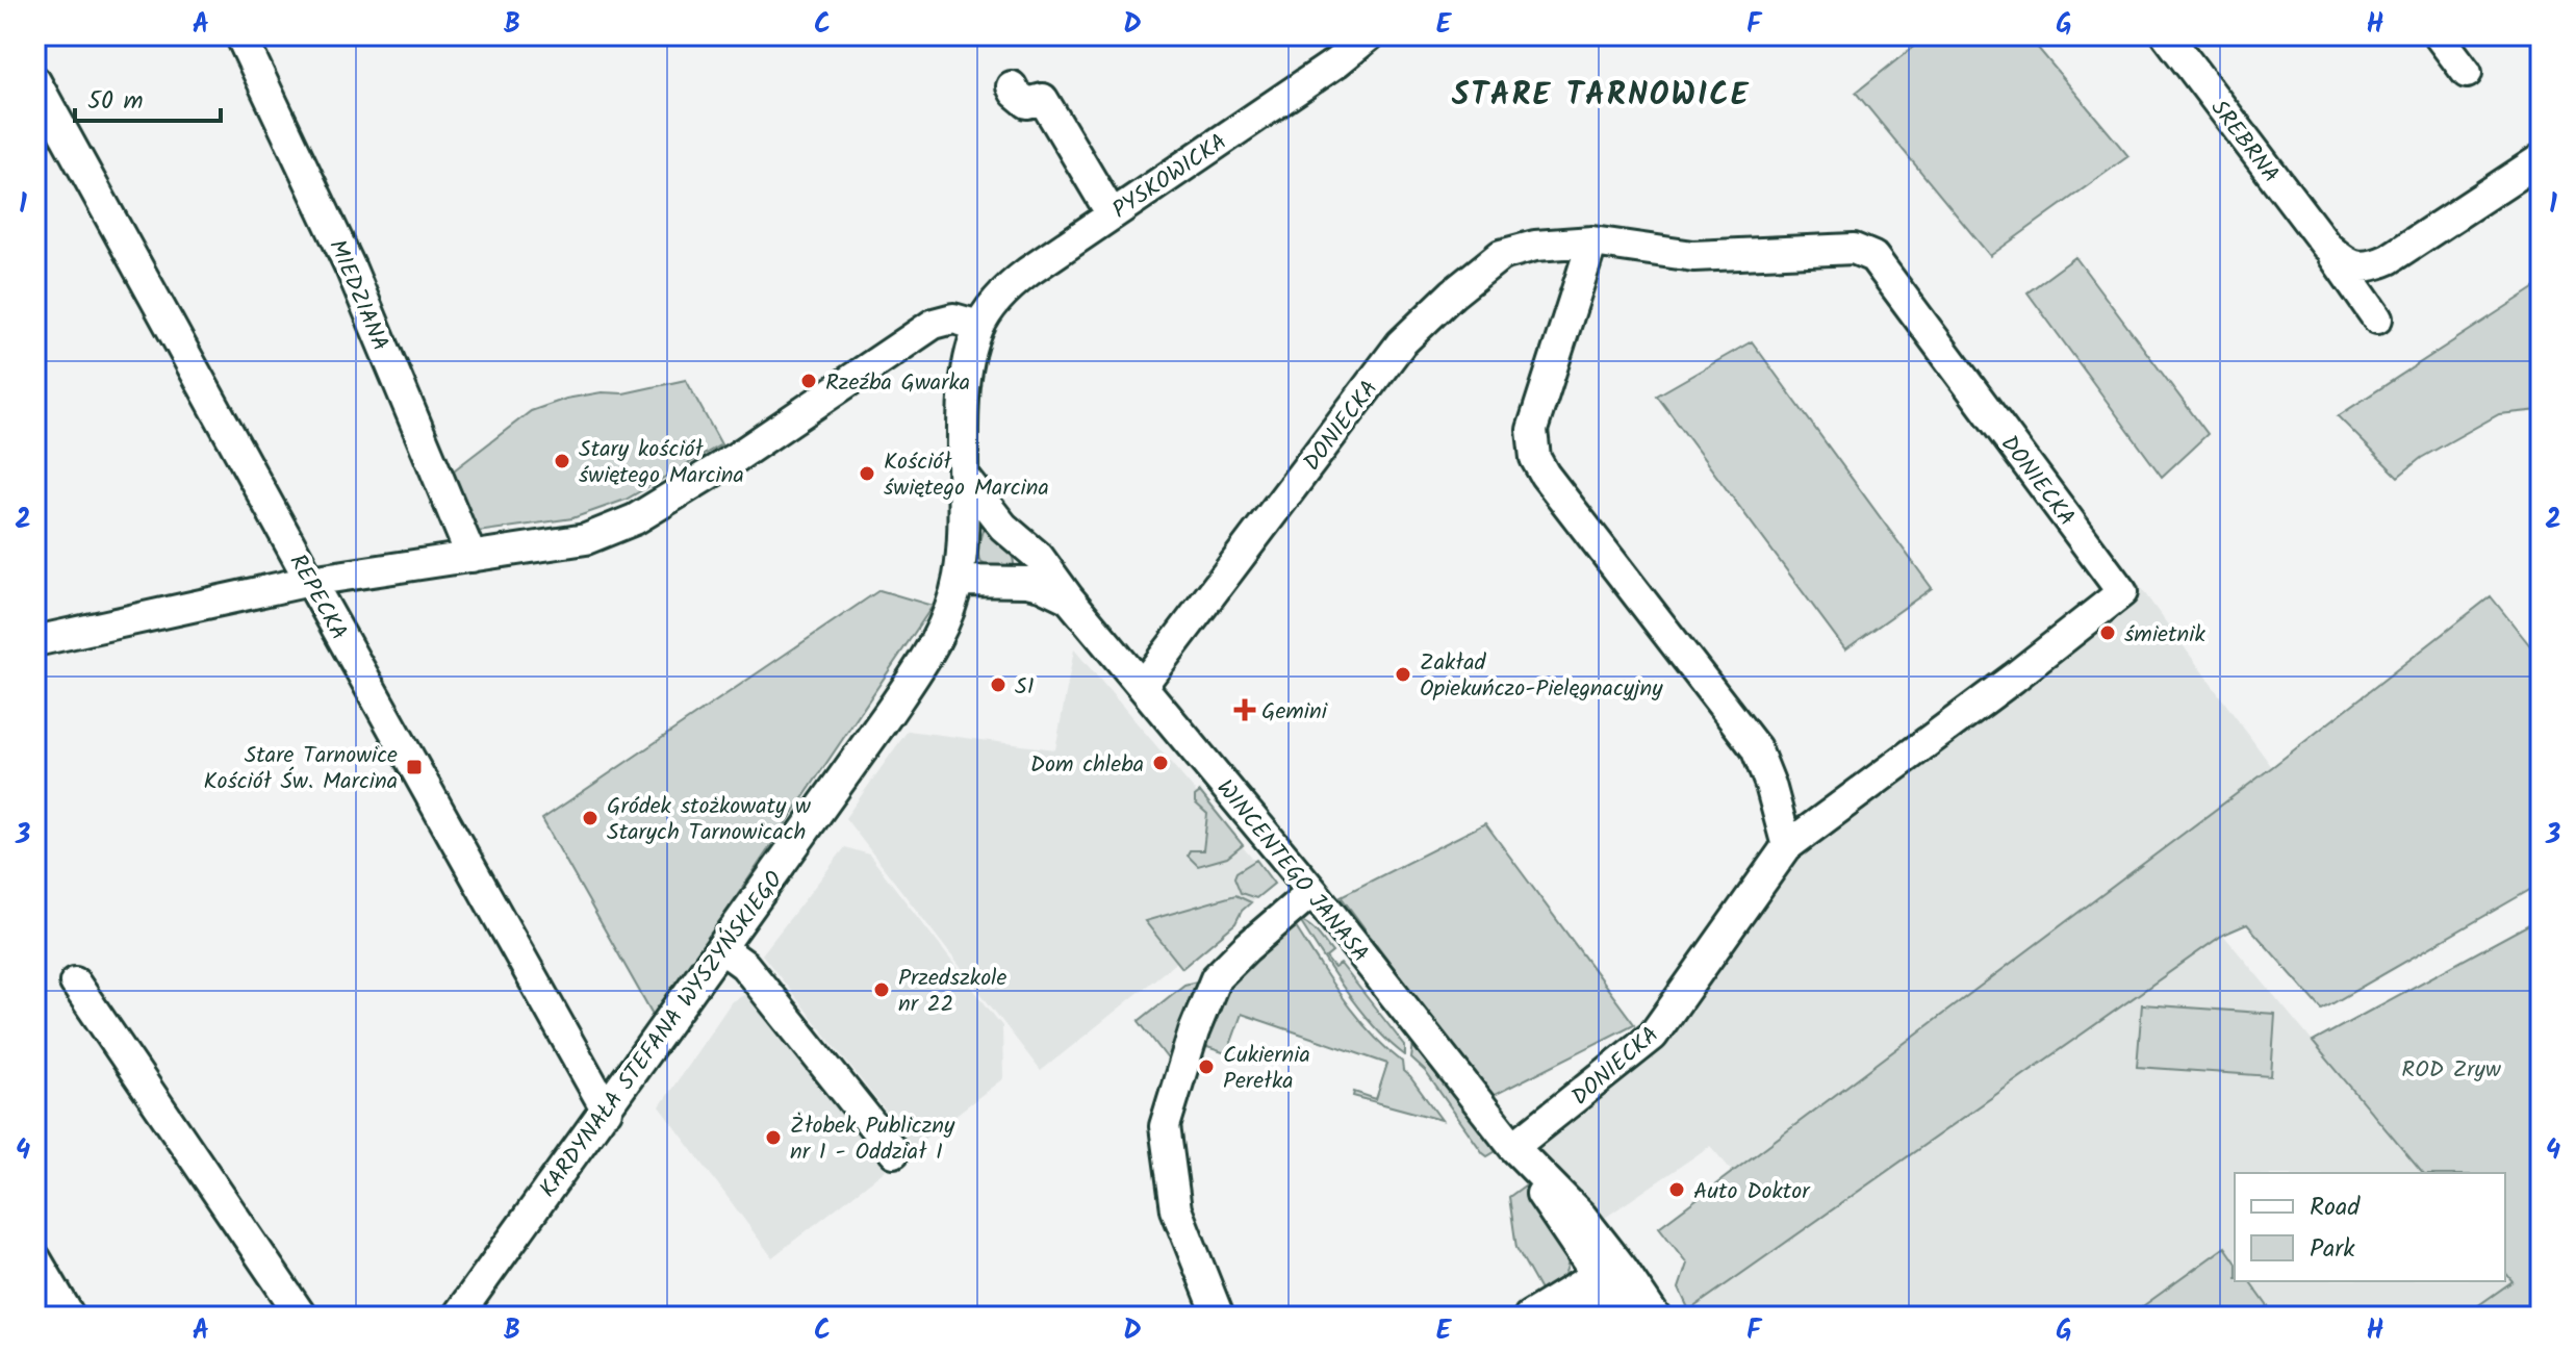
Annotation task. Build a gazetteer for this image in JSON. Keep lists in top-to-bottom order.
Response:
{
  "streets": {
    "street": [
      "SREBRNA",
      "PYSKOWICKA",
      "MIEDZIANA",
      "DONIECKA",
      "REPECKA",
      "WINCENTEGO JANASA",
      "KARDYNAŁA STEFANA WYSZYŃSKIEGO"
    ]
  },
  "crossings": [
    ["PYSKOWICKA", "KARDYNAŁA STEFANA WYSZYŃSKIEGO"],
    ["DONIECKA", "WINCENTEGO JANASA"],
    ["REPECKA", "KARDYNAŁA STEFANA WYSZYŃSKIEGO"],
    ["WINCENTEGO JANASA", "KARDYNAŁA STEFANA WYSZYŃSKIEGO"]
  ],
  "districts": ["STARE TARNOWICE"],
  "parks": ["ROD Zryw"],
  "places": {
    "other": [
      "Rzeźba Gwarka",
      "Stary kościół świętego Marcina",
      "Kościół świętego Marcina",
      "śmietnik",
      "Zakład Opiekuńczo-Pielęgnacyjny",
      "S1",
      "Dom chleba",
      "Gródek stożkowaty w Starych Tarnowicach",
      "Przedszkole nr 22",
      "Cukiernia Perełka",
      "Żłobek Publiczny nr 1 - Oddział I",
      "Auto Doktor"
    ],
    "health": ["Gemini"],
    "transit": ["Stare Tarnowice Kościół Św. Marcina"]
  },
  "legend": ["Road", "Park"],
  "scale_bar": "50 m",
  "grid": {
    "columns": [
      "A",
      "B",
      "C",
      "D",
      "E",
      "F",
      "G",
      "H"
    ],
    "rows": [
      "1",
      "2",
      "3",
      "4"
    ]
  }
}
